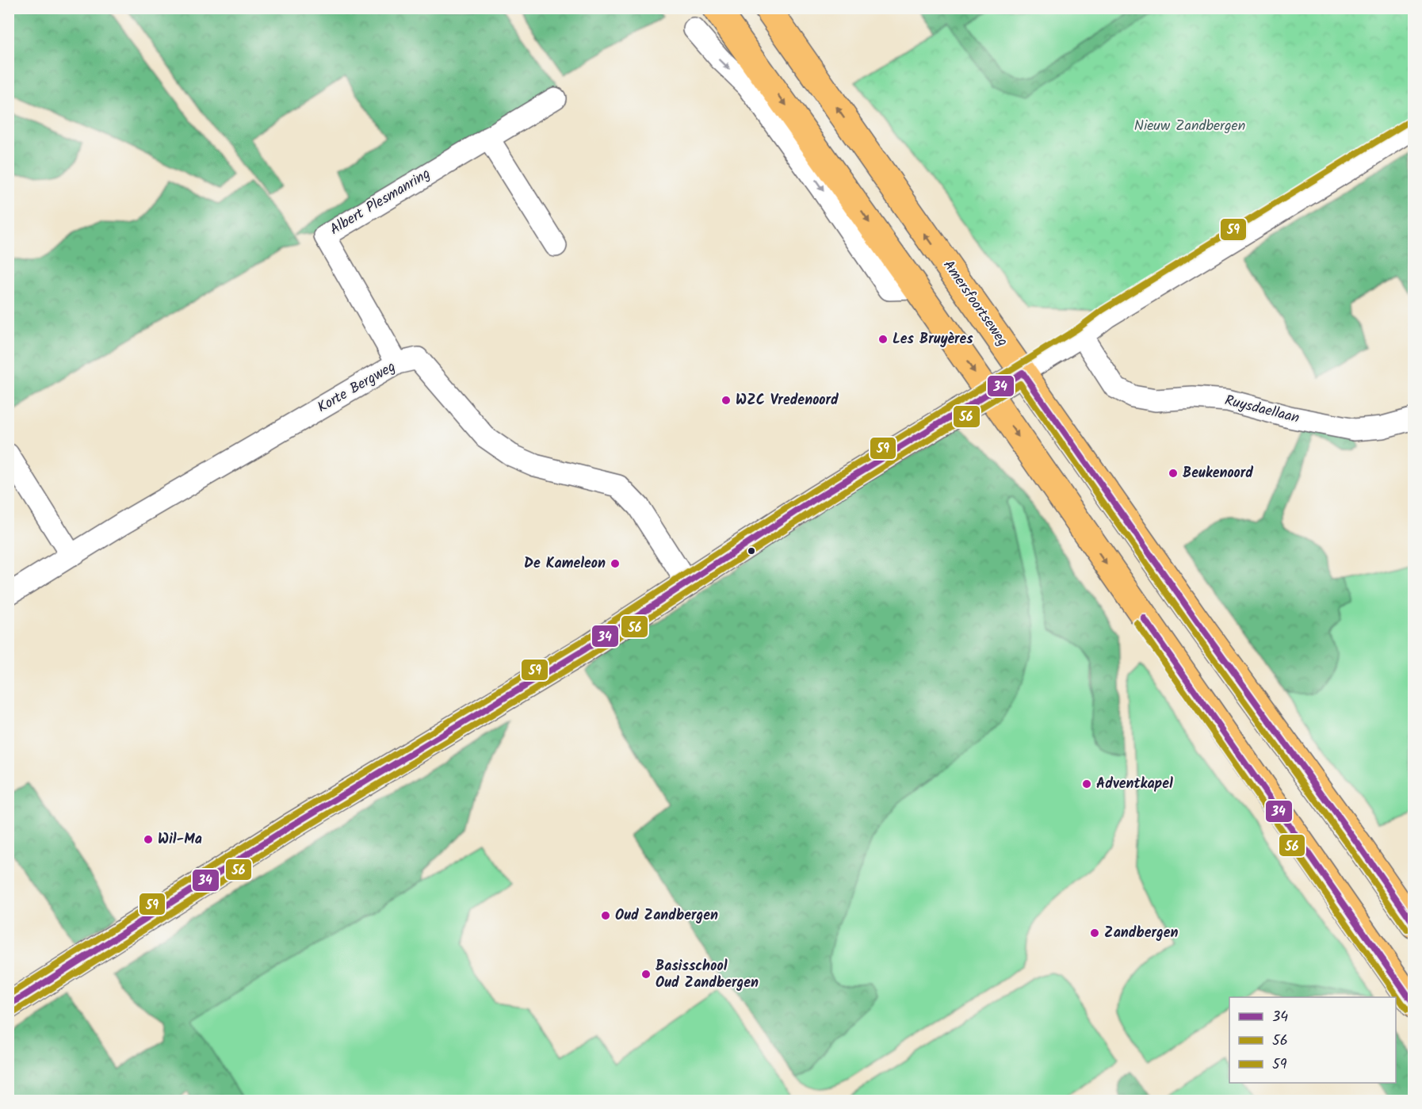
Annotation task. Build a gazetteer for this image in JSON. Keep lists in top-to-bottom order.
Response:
{
  "streets": {
    "main road": ["Amersfoortseweg"],
    "street": ["Albert Plesmanring", "Korte Bergweg", "Ruysdaellaan"]
  },
  "crossings": [
    ["Albert Plesmanring", "Korte Bergweg"]
  ],
  "parks": ["Nieuw Zandbergen"],
  "places": [
    "Les Bruyères",
    "WZC Vredenoord",
    "Beukenoord",
    "De Kameleon",
    "Adventkapel",
    "Wil-Ma",
    "Oud Zandbergen",
    "Zandbergen",
    "Basisschool Oud Zandbergen"
  ],
  "lines": ["transit line 59", "transit line 34", "transit line 56"],
  "legend": ["34", "56", "59"]
}
